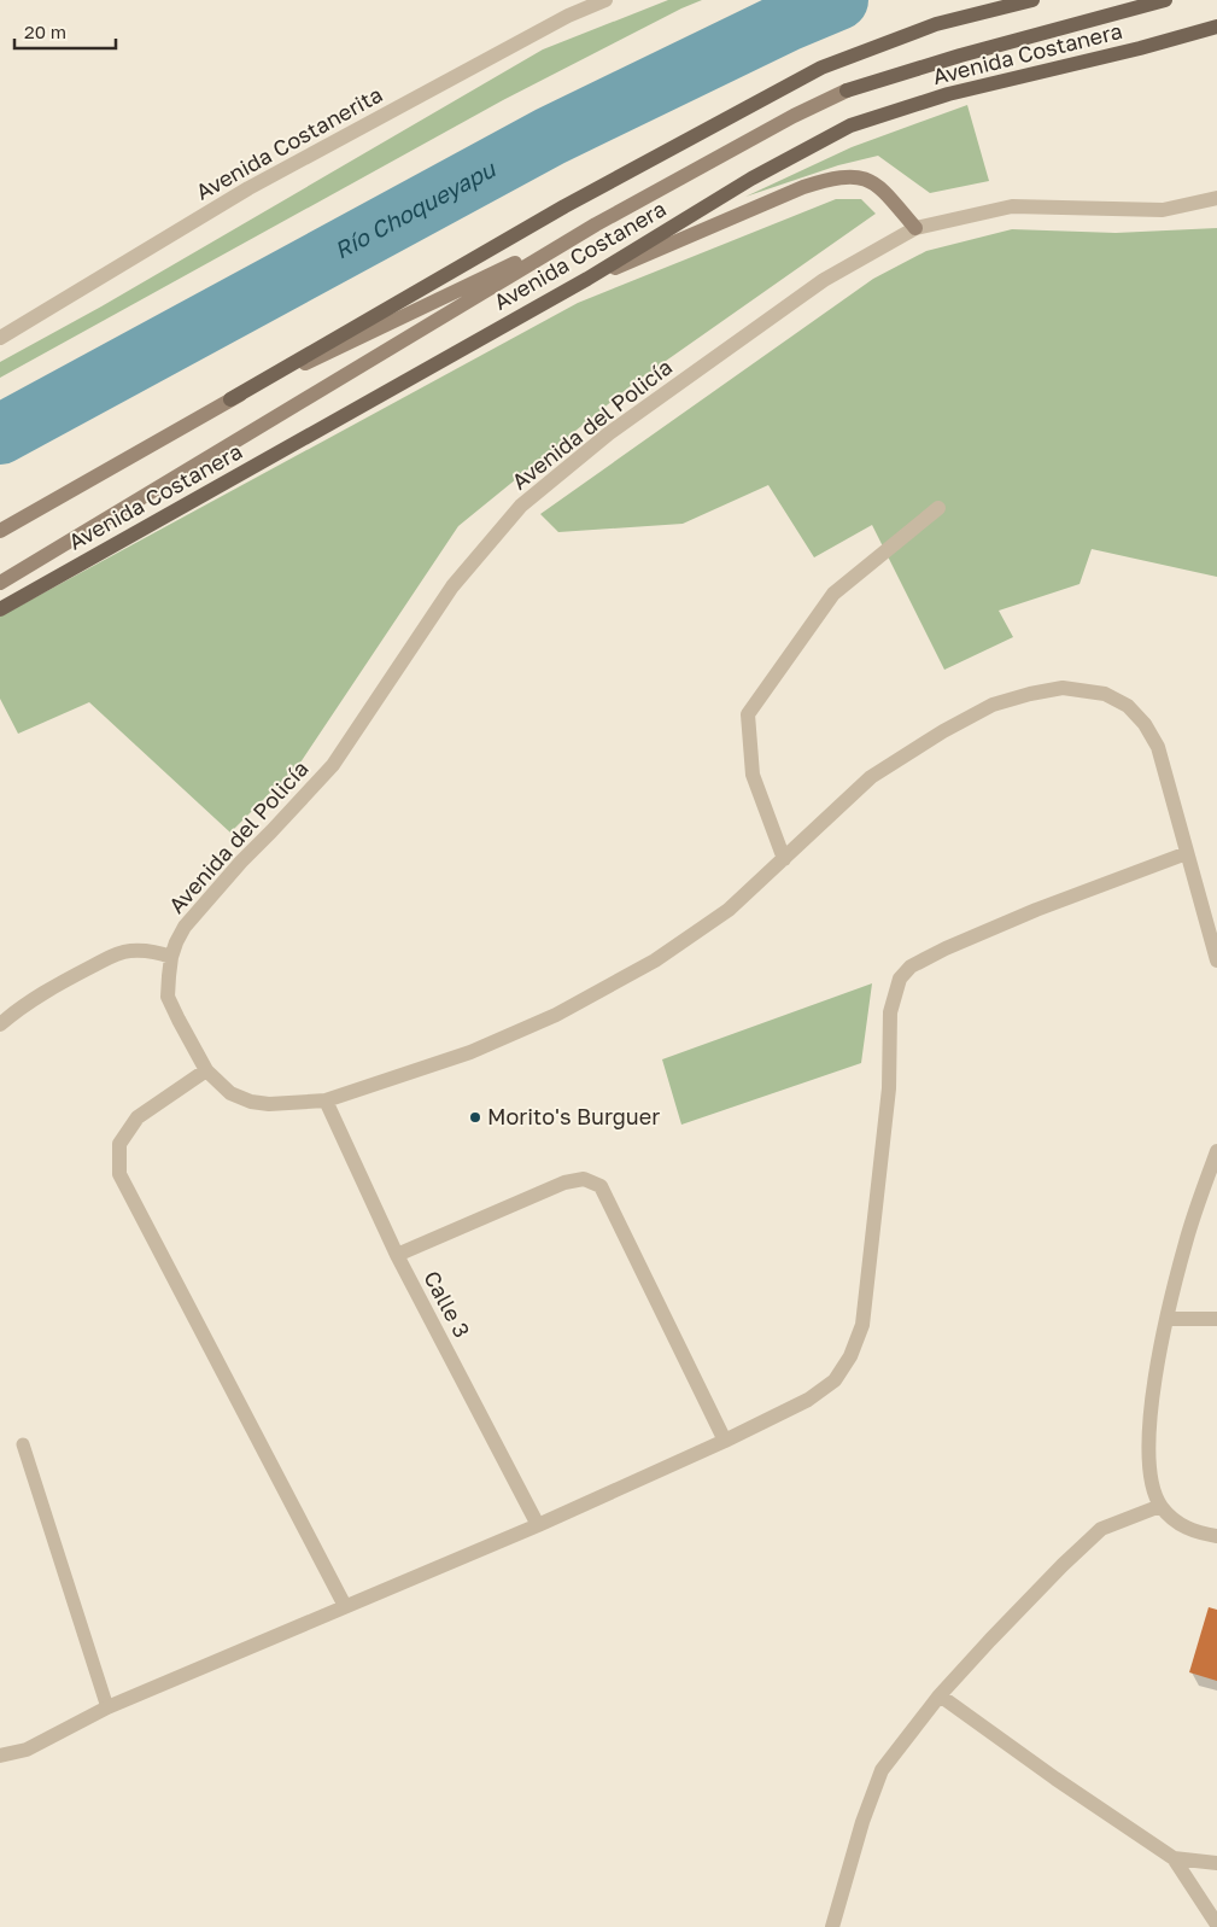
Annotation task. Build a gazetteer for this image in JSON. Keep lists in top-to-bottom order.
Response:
{
  "streets": {
    "main road": ["Avenida Costanera"],
    "street": ["Avenida Costanerita", "Avenida del Policía", "Calle 3"]
  },
  "crossings": [
    ["Avenida del Policía", "Calle 3"]
  ],
  "water": ["Río Choqueyapu"],
  "places": ["Morito's Burguer"],
  "scale_bar": "20 m"
}
